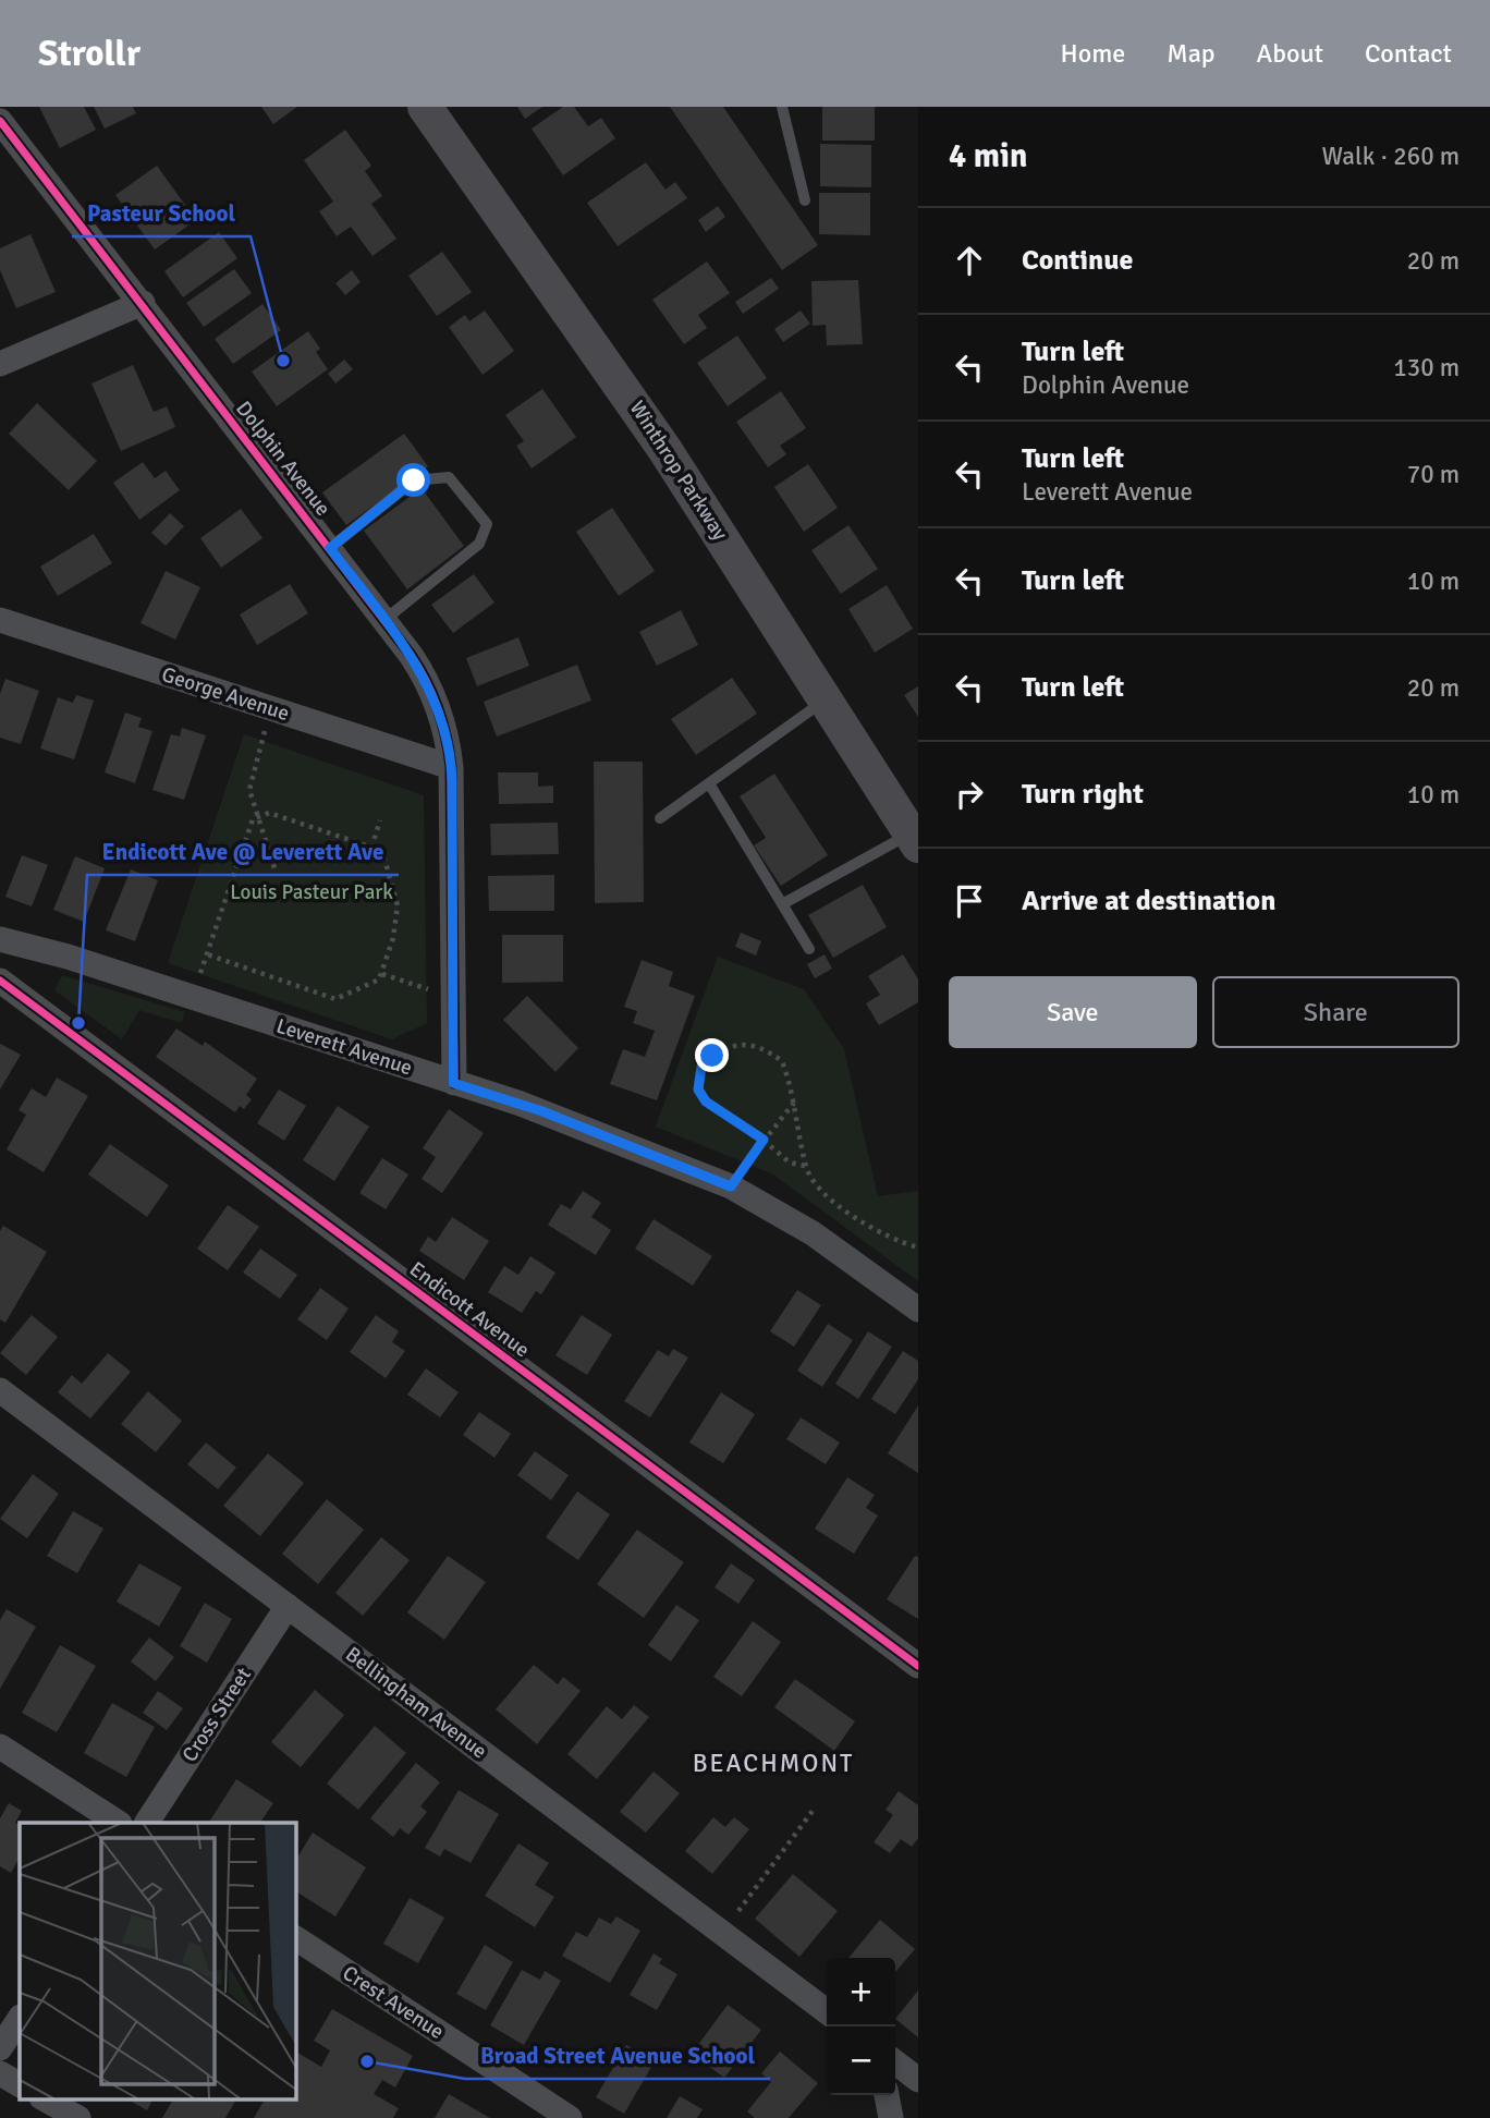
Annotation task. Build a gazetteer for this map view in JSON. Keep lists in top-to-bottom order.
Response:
{
  "streets": {
    "main road": ["Winthrop Parkway"],
    "street": [
      "Dolphin Avenue",
      "George Avenue",
      "Leverett Avenue",
      "Endicott Avenue",
      "Bellingham Avenue",
      "Cross Street",
      "Crest Avenue"
    ]
  },
  "crossings": [
    ["Dolphin Avenue", "George Avenue"],
    ["Dolphin Avenue", "Leverett Avenue"],
    ["Bellingham Avenue", "Cross Street"]
  ],
  "districts": ["BEACHMONT"],
  "parks": ["Louis Pasteur Park"],
  "places": ["Pasteur School", "Endicott Ave @ Leverett Ave", "Broad Street Avenue School"],
  "page": {
    "header": "Strollr",
    "nav": [
      "Home",
      "Map",
      "About",
      "Contact"
    ],
    "heading": ["4 min", "Walk · 260 m"],
    "list": [
      ["Continue", "20 m"],
      ["Turn left", "Dolphin Avenue", "130 m"],
      ["Turn left", "Leverett Avenue", "70 m"],
      ["Turn left", "10 m"],
      ["Turn left", "20 m"],
      ["Turn right", "10 m"],
      "Arrive at destination"
    ],
    "buttons": ["Save", "Share"],
    "map_buttons": ["+", "−"]
  }
}
